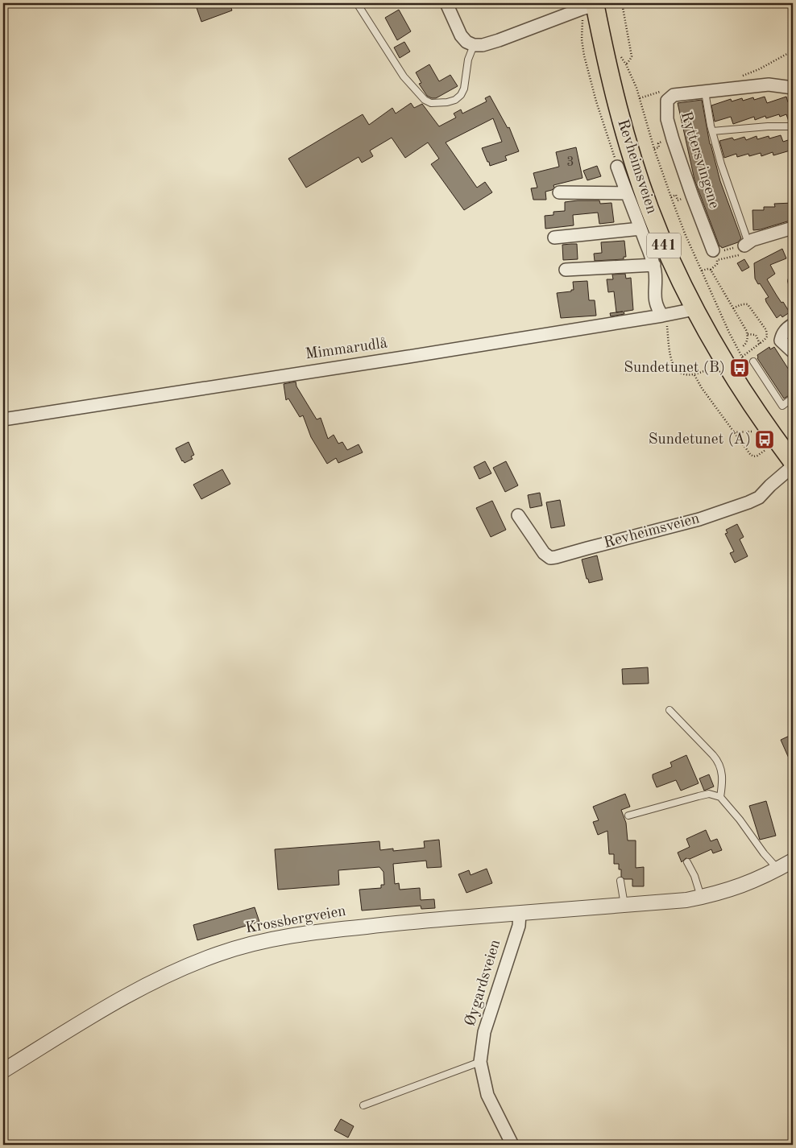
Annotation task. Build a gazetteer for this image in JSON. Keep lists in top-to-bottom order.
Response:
{
  "streets": {
    "main road": ["Revheimsveien", "441"],
    "street": [
      "Ryttersvingene",
      "Mimmarudlå",
      "Krossbergveien",
      "Øygardsveien"
    ]
  },
  "crossings": [
    ["Revheimsveien", "Mimmarudlå"],
    ["Krossbergveien", "Øygardsveien"]
  ],
  "places": {
    "bus stop": ["Sundetunet (B)", "Sundetunet (A)"]
  },
  "house_numbers": ["3"]
}
